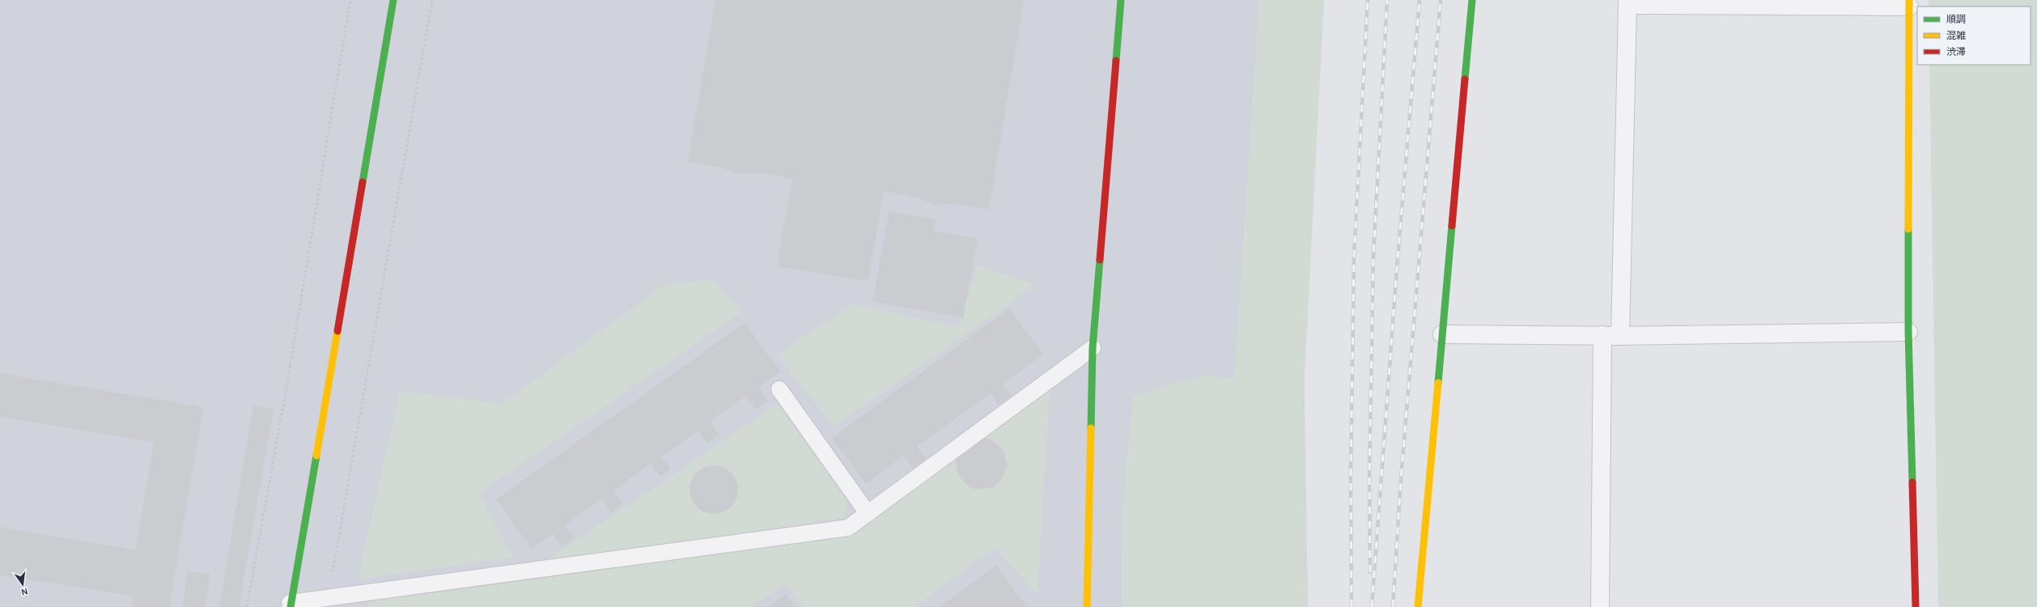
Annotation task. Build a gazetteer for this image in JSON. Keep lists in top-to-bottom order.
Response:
{
  "legend": ["順調", "混雑", "渋滞"],
  "north": "bottom"
}
